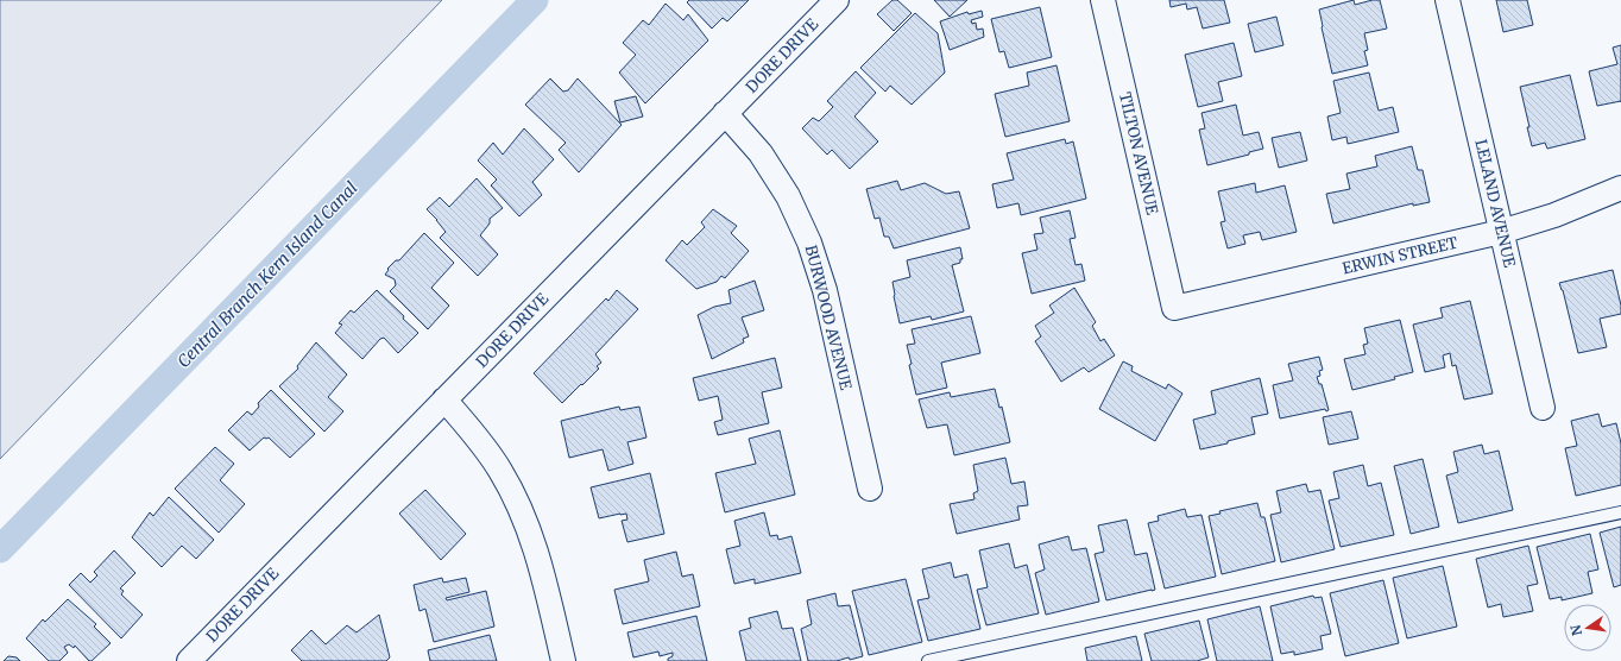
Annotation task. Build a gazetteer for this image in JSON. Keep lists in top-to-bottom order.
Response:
{
  "streets": {
    "street": [
      "DORE DRIVE",
      "TILTON AVENUE",
      "LELAND AVENUE",
      "ERWIN STREET",
      "BURWOOD AVENUE"
    ]
  },
  "crossings": [
    ["DORE DRIVE", "BURWOOD AVENUE"],
    ["TILTON AVENUE", "ERWIN STREET"],
    ["LELAND AVENUE", "ERWIN STREET"]
  ],
  "water": ["Central Branch Kern Island Canal"],
  "north": "left"
}
